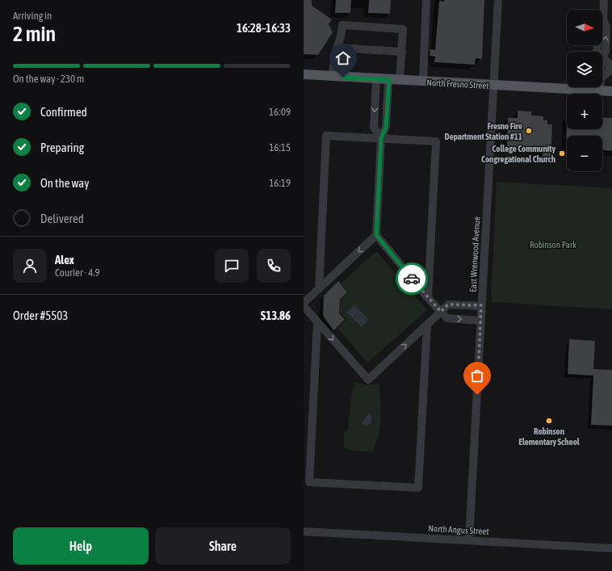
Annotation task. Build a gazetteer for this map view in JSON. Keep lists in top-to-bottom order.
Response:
{
  "streets": {
    "main road": ["North Fresno Street"],
    "street": ["East Wrenwood Avenue", "North Angus Street"]
  },
  "crossings": [
    ["North Fresno Street", "East Wrenwood Avenue"],
    ["East Wrenwood Avenue", "North Angus Street"]
  ],
  "parks": ["Robinson Park"],
  "places": ["Fresno Fire Department Station #11", "College Community Congregational Church", "Robinson Elementary School"],
  "north": "right",
  "page": {
    "heading": ["2 min", "Arriving in", "16:28–16:33"],
    "panel": [
      "Alex",
      "Courier · 4.9",
      "Order #5503",
      "$13.86"
    ],
    "map_buttons": ["+", "−"],
    "bar": "On the way · 230 m",
    "list": [
      ["Confirmed", "16:09"],
      ["Preparing", "16:15"],
      ["On the way", "16:19"],
      "Delivered"
    ],
    "buttons": ["Help", "Share"]
  }
}
